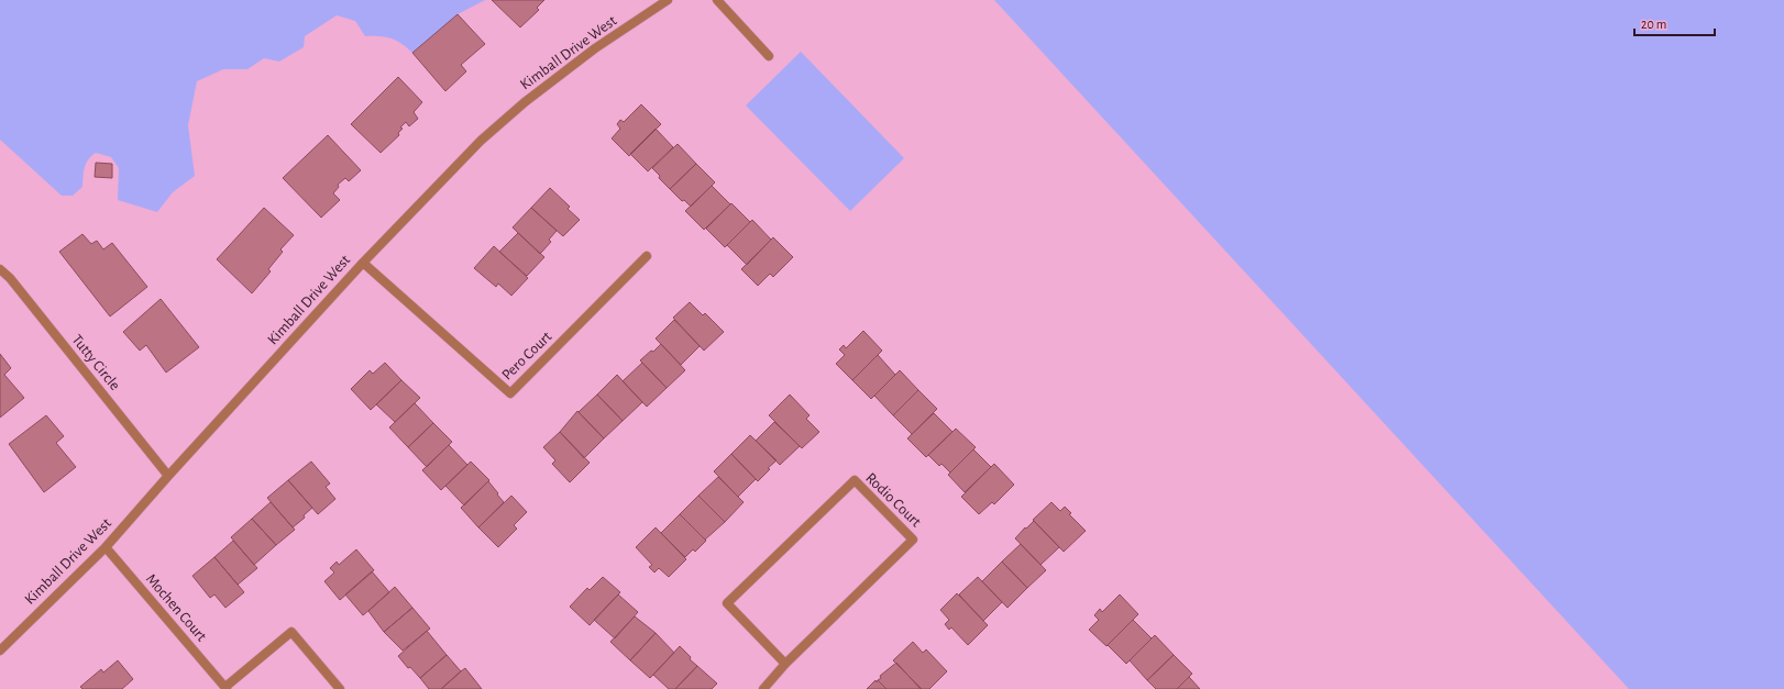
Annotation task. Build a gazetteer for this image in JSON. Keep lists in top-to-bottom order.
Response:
{
  "streets": {
    "street": [
      "Kimball Drive West",
      "Pero Court",
      "Tutty Circle",
      "Rodio Court",
      "Mochen Court"
    ]
  },
  "crossings": [
    ["Kimball Drive West", "Pero Court"],
    ["Kimball Drive West", "Tutty Circle"],
    ["Kimball Drive West", "Mochen Court"]
  ],
  "scale_bar": "20 m"
}
